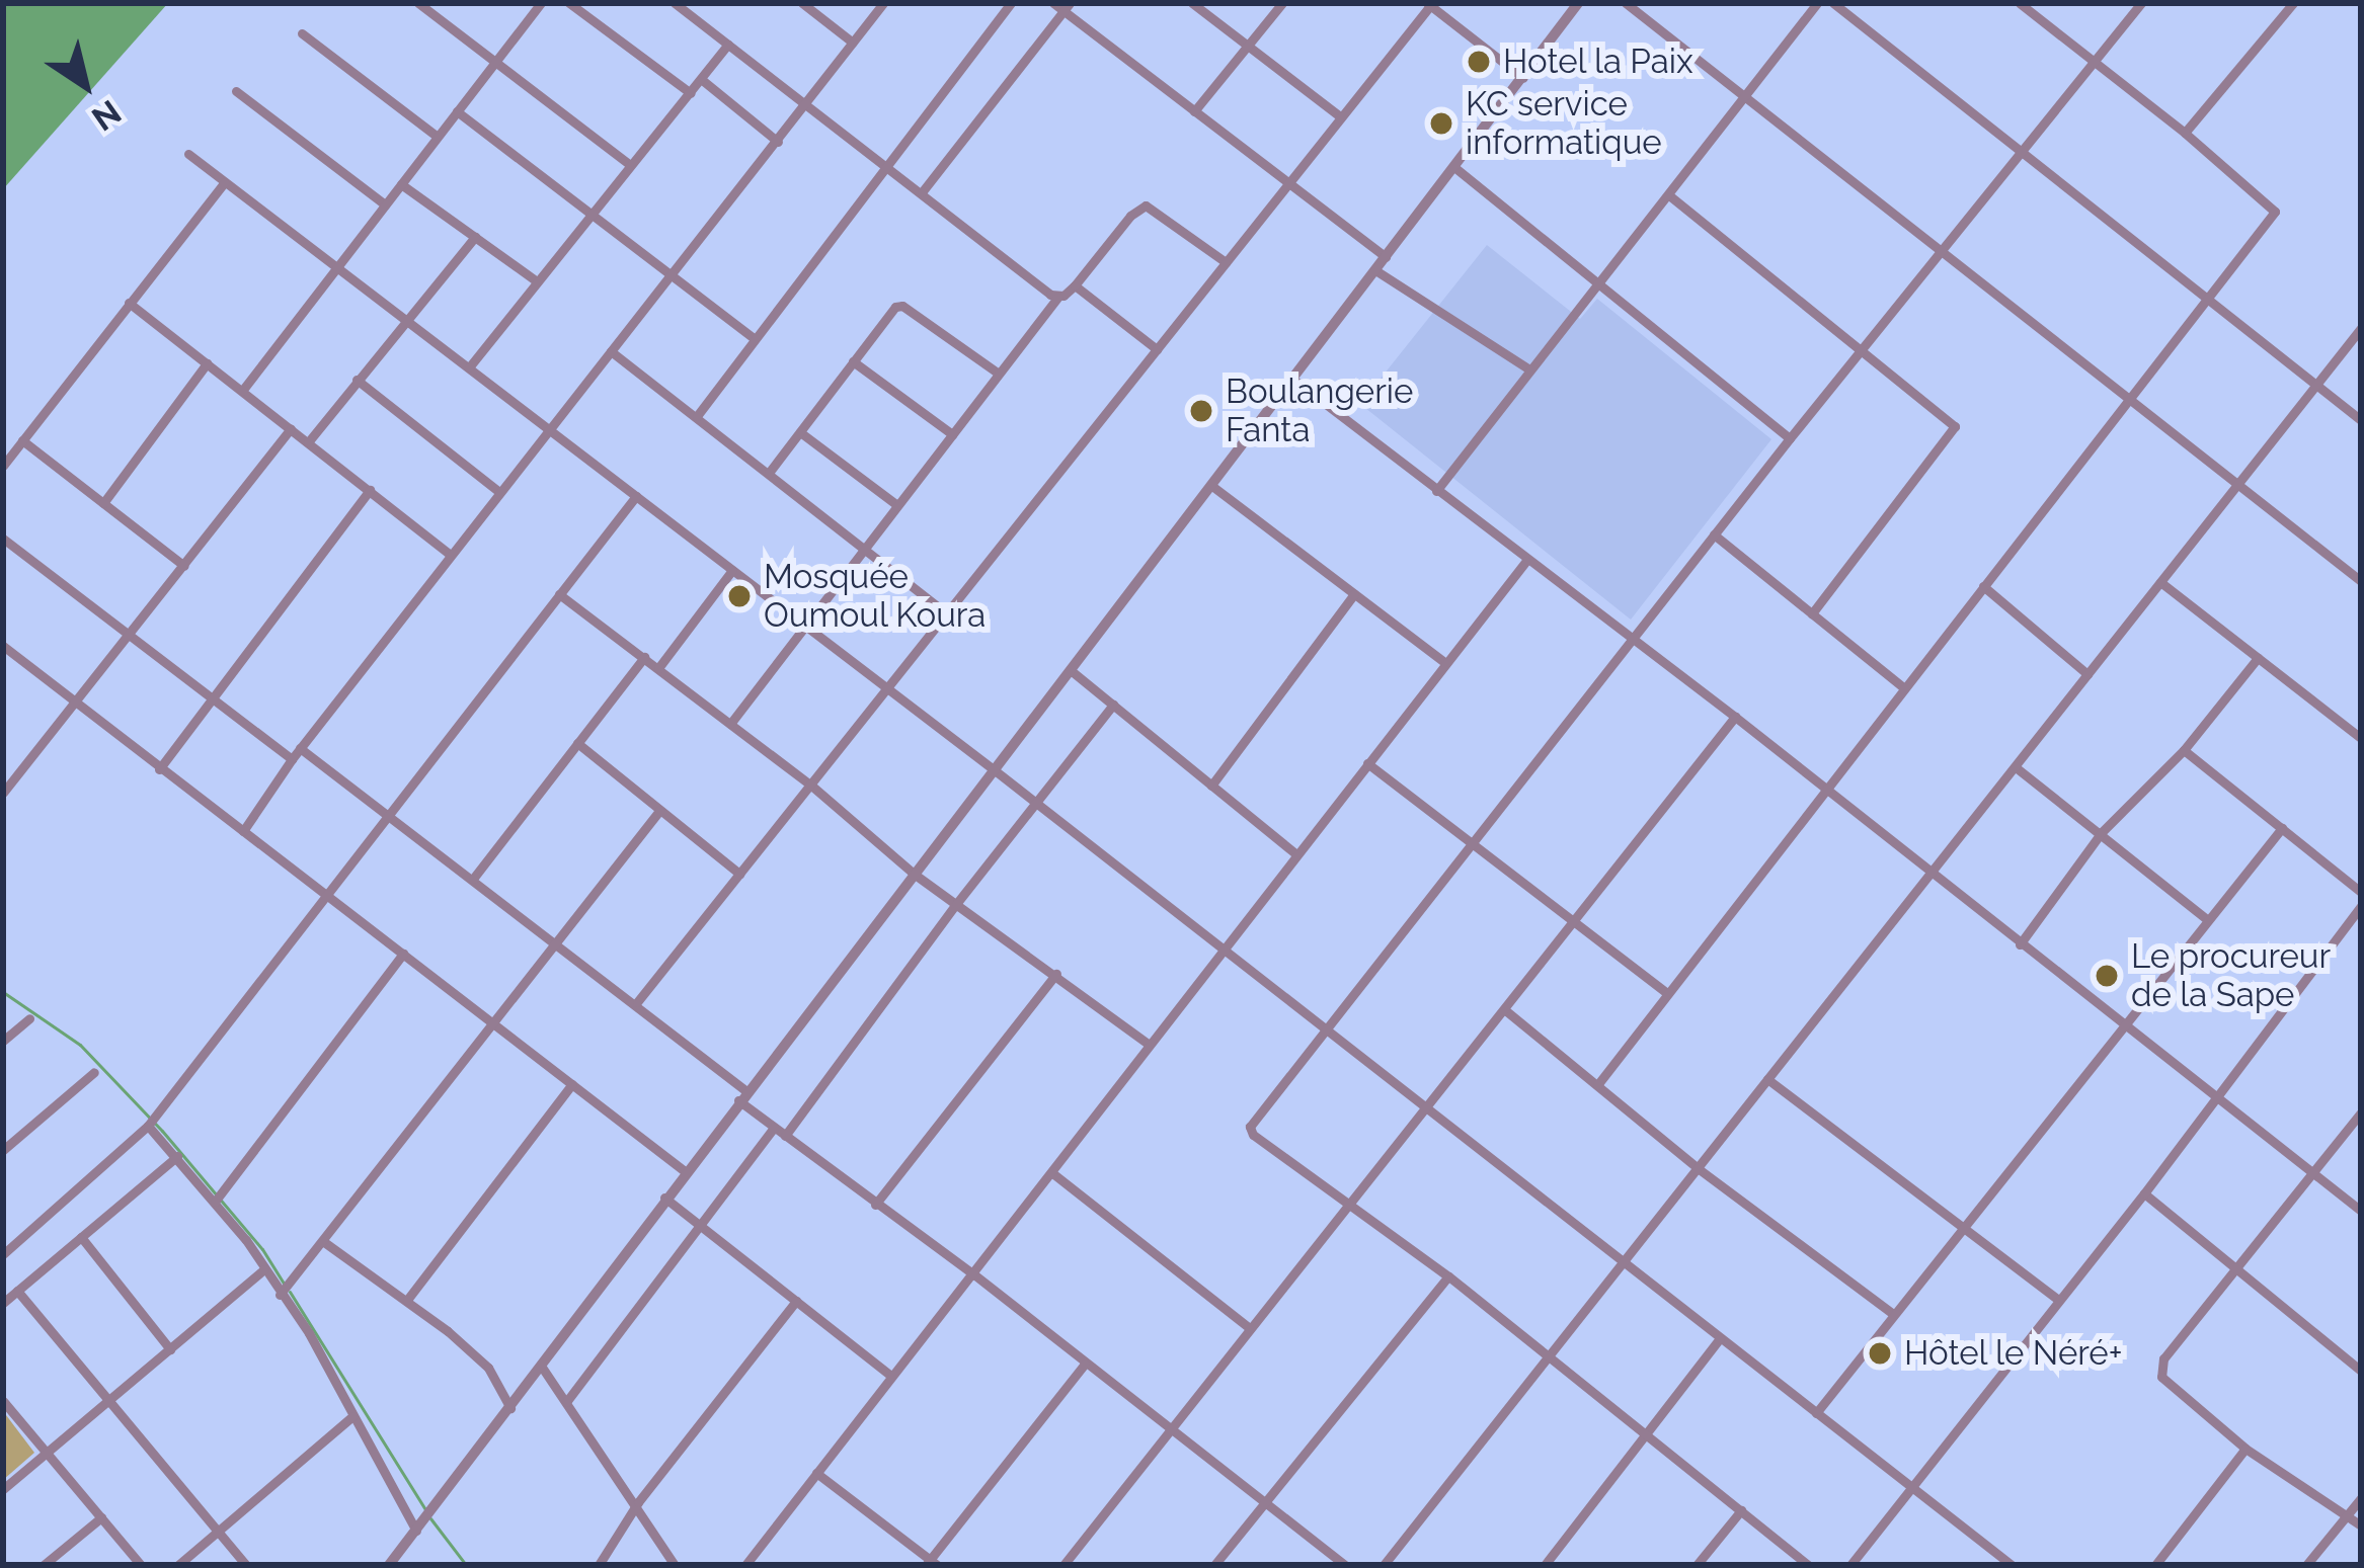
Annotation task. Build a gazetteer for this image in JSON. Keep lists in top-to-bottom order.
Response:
{
  "places": [
    "Hotel la Paix",
    "KC service informatique",
    "Boulangerie Fanta",
    "Mosquée Oumoul Koura",
    "Le procureur de la Sape",
    "Hôtel le Néré+"
  ],
  "north": "bottom right"
}
